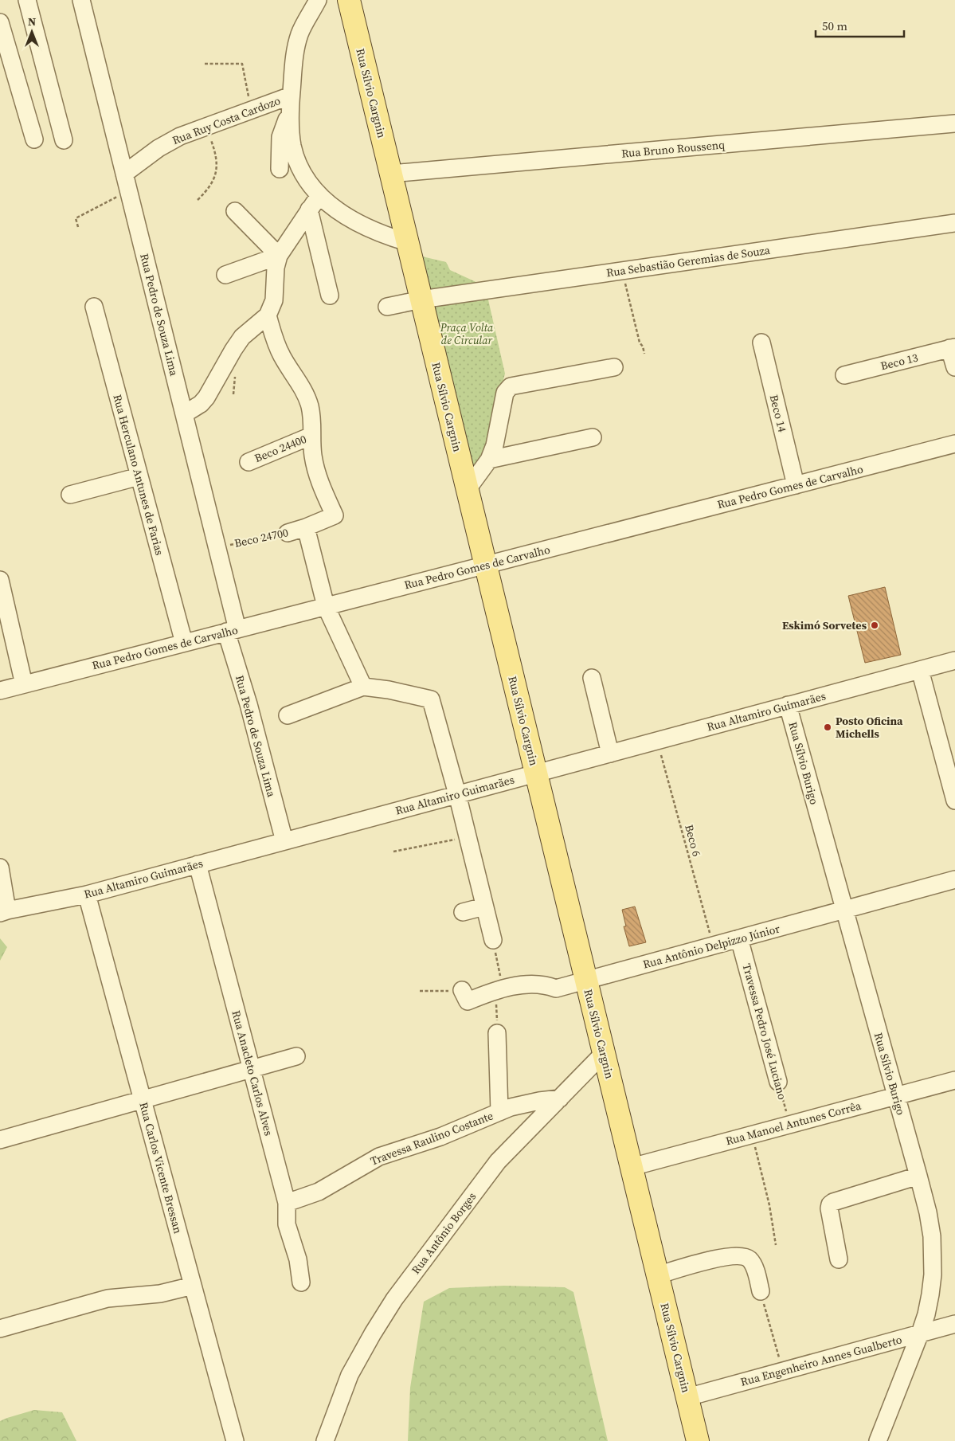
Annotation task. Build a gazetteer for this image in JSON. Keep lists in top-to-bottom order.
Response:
{
  "streets": {
    "main road": ["Rua Sílvio Cargnin"],
    "street": [
      "Rua Ruy Costa Cardozo",
      "Rua Bruno Roussenq",
      "Rua Sebastião Geremias de Souza",
      "Rua Pedro de Souza Lima",
      "Beco 13",
      "Beco 14",
      "Beco 24400",
      "Rua Herculano Antunes de Farias",
      "Rua Pedro Gomes de Carvalho",
      "Beco 24700",
      "Rua Altamiro Guimarães",
      "Rua Sílvio Burigo",
      "Rua Antônio Delpizzo Júnior",
      "Travessa Pedro José Luciano",
      "Rua Anacleto Carlos Alves",
      "Rua Manoel Antunes Corrêa",
      "Travessa Raulino Costante",
      "Rua Carlos Vicente Bressan",
      "Rua Antônio Borges",
      "Rua Engenheiro Annes Gualberto"
    ],
    "path": ["Beco 6"]
  },
  "crossings": [
    ["Rua Sílvio Cargnin", "Rua Bruno Roussenq"],
    ["Rua Sílvio Cargnin", "Rua Sebastião Geremias de Souza"],
    ["Rua Sílvio Cargnin", "Rua Pedro Gomes de Carvalho"],
    ["Rua Sílvio Cargnin", "Rua Altamiro Guimarães"],
    ["Rua Sílvio Cargnin", "Rua Antônio Delpizzo Júnior"],
    ["Rua Sílvio Cargnin", "Rua Manoel Antunes Corrêa"],
    ["Rua Sílvio Cargnin", "Rua Antônio Borges"],
    ["Rua Sílvio Cargnin", "Rua Engenheiro Annes Gualberto"],
    ["Rua Ruy Costa Cardozo", "Rua Pedro de Souza Lima"],
    ["Rua Pedro de Souza Lima", "Rua Pedro Gomes de Carvalho"],
    ["Rua Pedro de Souza Lima", "Beco 24700"],
    ["Rua Pedro de Souza Lima", "Rua Altamiro Guimarães"],
    ["Beco 14", "Rua Pedro Gomes de Carvalho"],
    ["Beco 24400", "Beco 24700"],
    ["Rua Herculano Antunes de Farias", "Rua Pedro Gomes de Carvalho"],
    ["Rua Altamiro Guimarães", "Rua Sílvio Burigo"],
    ["Rua Altamiro Guimarães", "Beco 6"],
    ["Rua Altamiro Guimarães", "Rua Anacleto Carlos Alves"],
    ["Rua Altamiro Guimarães", "Rua Carlos Vicente Bressan"],
    ["Rua Sílvio Burigo", "Rua Antônio Delpizzo Júnior"],
    ["Rua Sílvio Burigo", "Rua Manoel Antunes Corrêa"],
    ["Rua Sílvio Burigo", "Rua Engenheiro Annes Gualberto"],
    ["Beco 6", "Rua Antônio Delpizzo Júnior"],
    ["Rua Antônio Delpizzo Júnior", "Travessa Pedro José Luciano"],
    ["Travessa Pedro José Luciano", "Rua Manoel Antunes Corrêa"],
    ["Rua Anacleto Carlos Alves", "Travessa Raulino Costante"],
    ["Travessa Raulino Costante", "Rua Antônio Borges"]
  ],
  "parks": ["Praça Volta de Circular"],
  "places": ["Eskimó Sorvetes", "Posto Oficina Michells"],
  "scale_bar": "50 m",
  "north": "top"
}
